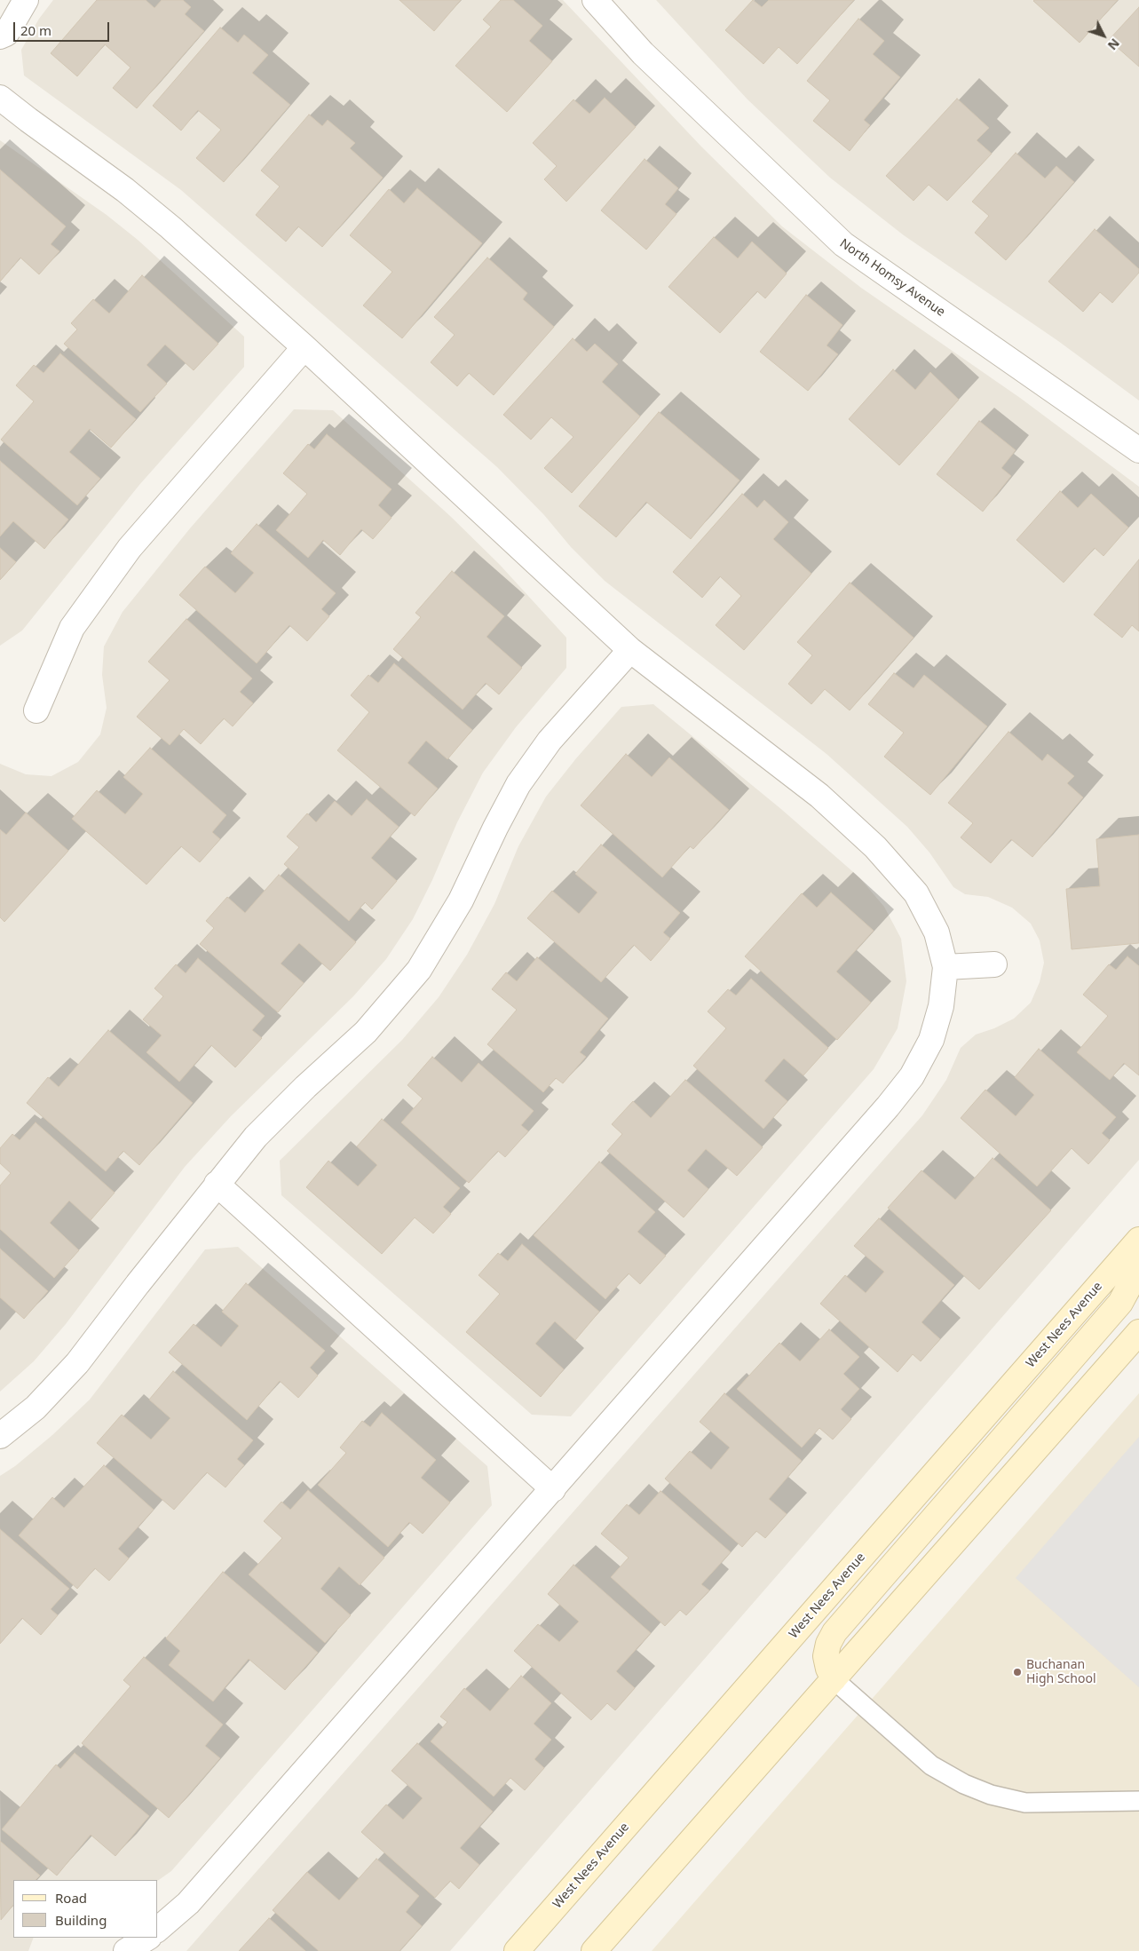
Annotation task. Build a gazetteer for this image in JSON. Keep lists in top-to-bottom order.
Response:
{
  "streets": {
    "main road": ["West Nees Avenue"],
    "street": ["North Homsy Avenue"]
  },
  "places": ["Buchanan High School"],
  "legend": ["Road", "Building"],
  "scale_bar": "20 m",
  "north": "bottom right"
}
